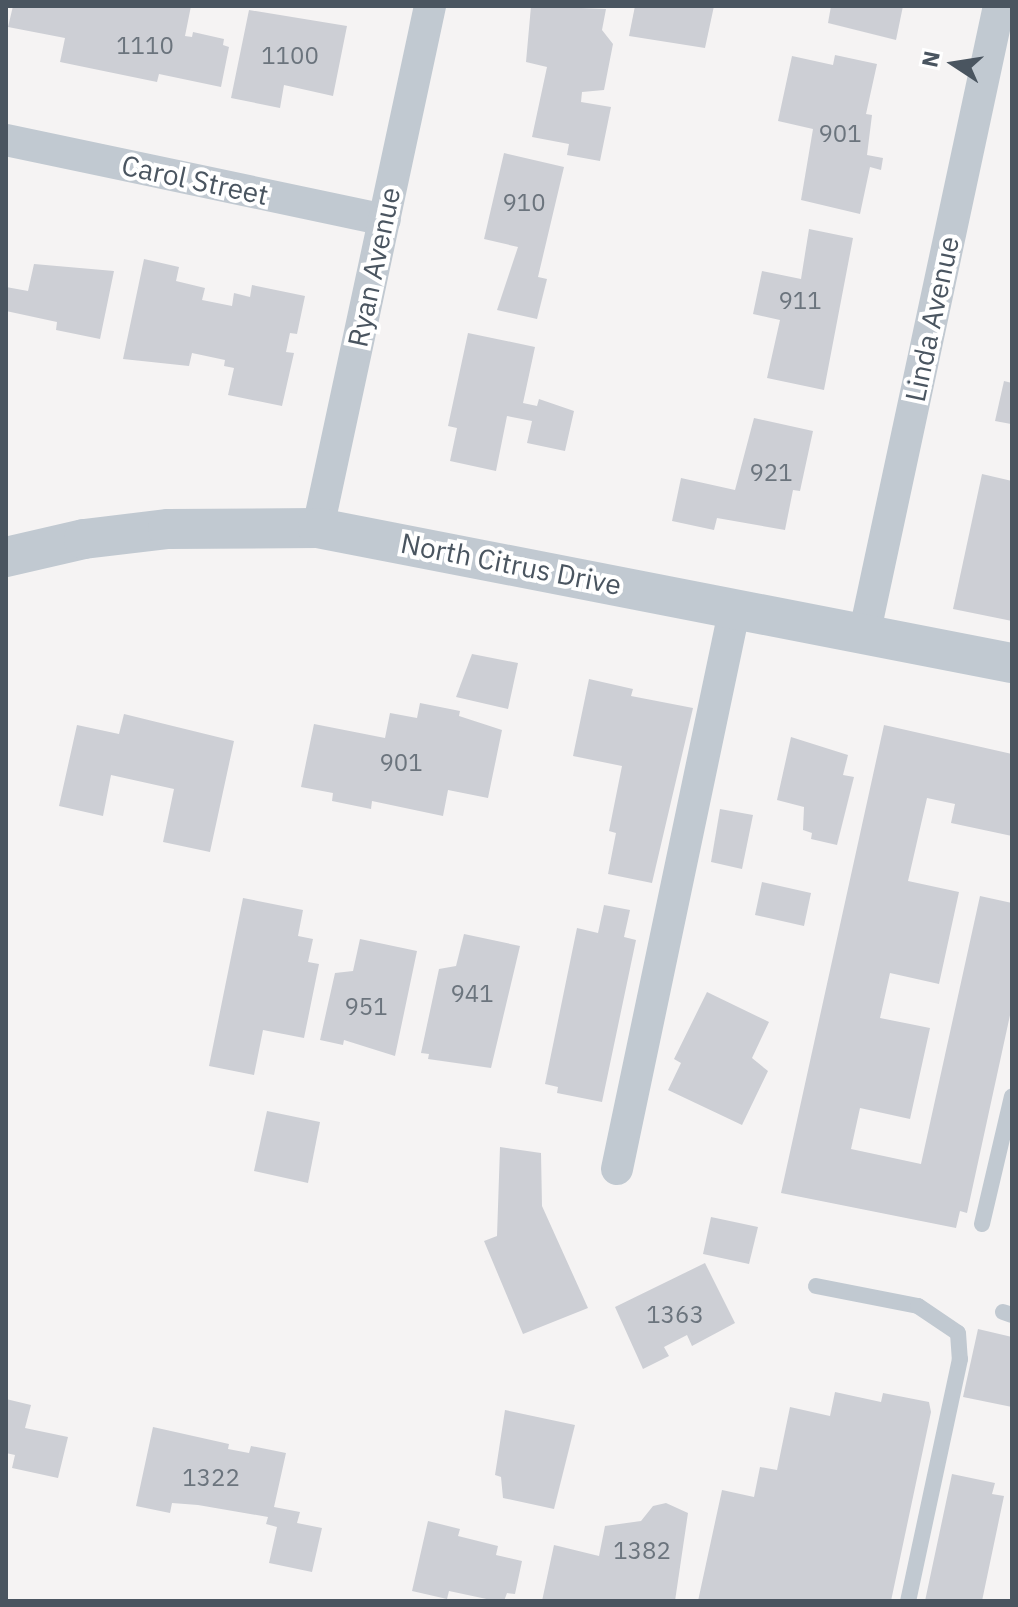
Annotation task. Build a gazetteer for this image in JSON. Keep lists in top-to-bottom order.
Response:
{
  "streets": {
    "street": [
      "Carol Street",
      "Ryan Avenue",
      "Linda Avenue",
      "North Citrus Drive"
    ]
  },
  "crossings": [
    ["Carol Street", "Ryan Avenue"],
    ["Ryan Avenue", "North Citrus Drive"],
    ["Linda Avenue", "North Citrus Drive"]
  ],
  "house_numbers": [
    "1110",
    "1100",
    "901",
    "910",
    "911",
    "921",
    "901",
    "941",
    "951",
    "1363",
    "1322",
    "1382"
  ],
  "north": "left"
}
